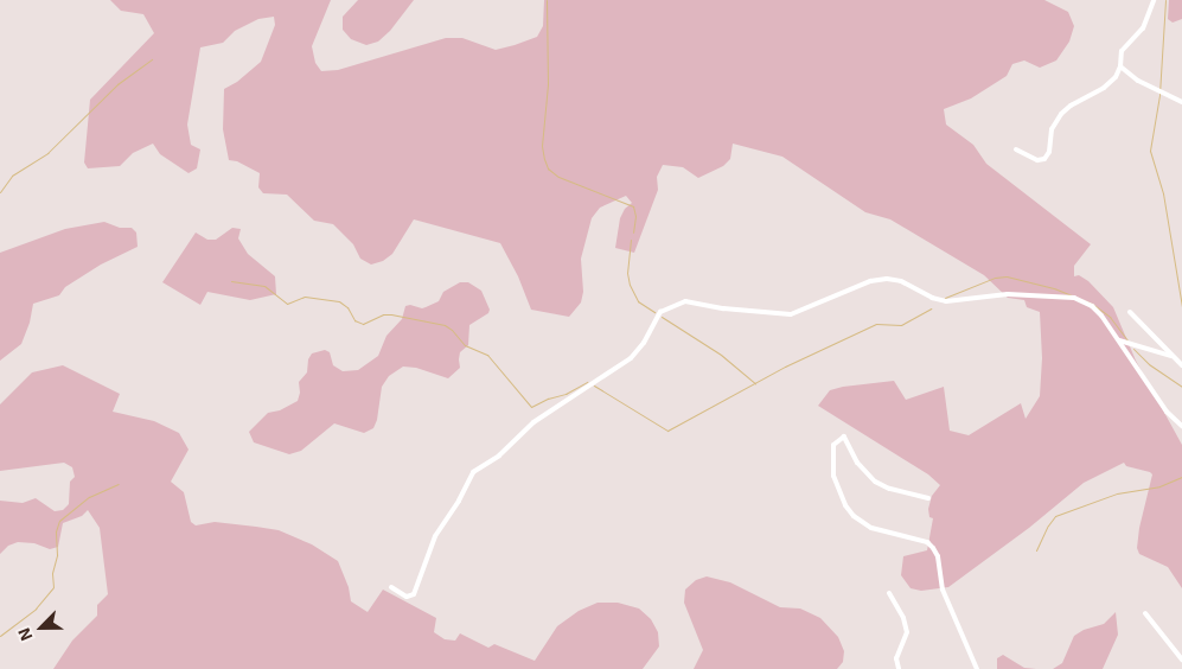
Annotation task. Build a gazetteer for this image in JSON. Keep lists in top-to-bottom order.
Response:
{
  "north": "bottom left"
}
